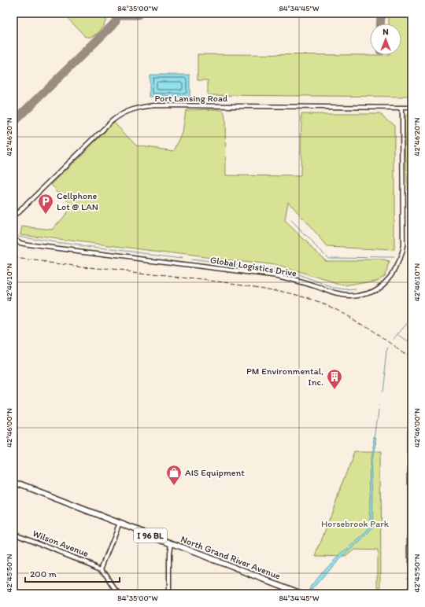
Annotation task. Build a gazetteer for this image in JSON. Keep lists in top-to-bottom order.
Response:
{
  "streets": {
    "main road": ["I 96 BL", "North Grand River Avenue"],
    "street": ["Port Lansing Road", "Global Logistics Drive", "Wilson Avenue"]
  },
  "crossings": [
    ["Port Lansing Road", "Global Logistics Drive"]
  ],
  "parks": ["Horsebrook Park"],
  "places": {
    "parking": ["Cellphone Lot @ LAN"],
    "building": ["PM Environmental, Inc."],
    "shop": ["AIS Equipment"]
  },
  "scale_bar": "200 m",
  "north": "top",
  "coordinates": [
    "84°35'00\"W",
    "84°34'45\"W",
    "42°46'20\"N",
    "42°46'10\"N",
    "42°46'00\"N",
    "42°45'50\"N"
  ]
}
